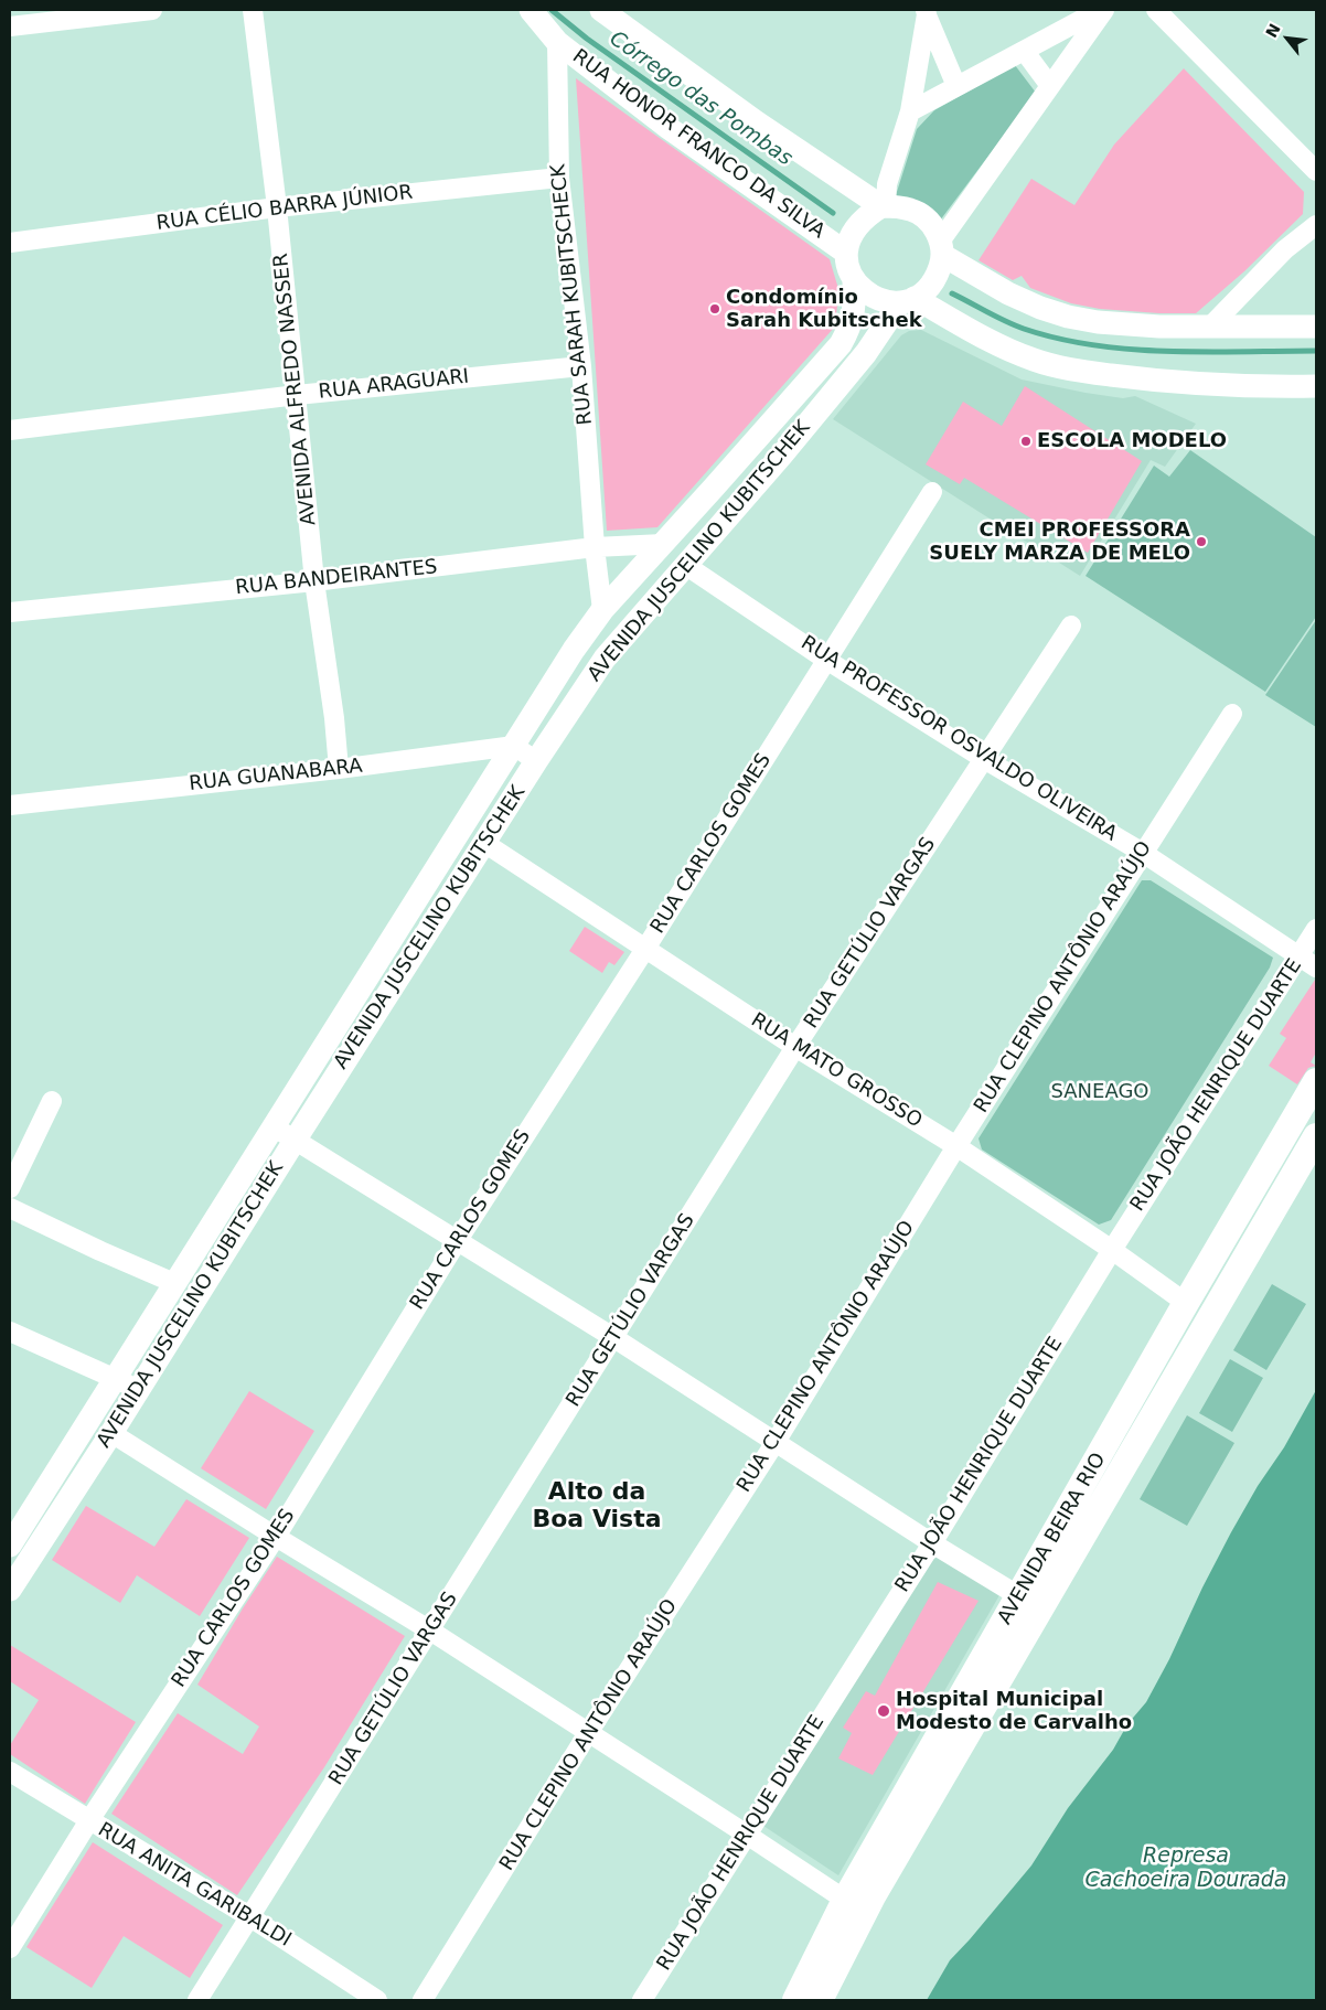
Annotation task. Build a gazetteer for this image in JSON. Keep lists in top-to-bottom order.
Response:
{
  "streets": {
    "main road": ["AVENIDA BEIRA RIO"],
    "street": [
      "RUA HONOR FRANCO DA SILVA",
      "RUA CÉLIO BARRA JÚNIOR",
      "RUA SARAH KUBITSCHECK",
      "RUA ARAGUARI",
      "AVENIDA ALFREDO NASSER",
      "AVENIDA JUSCELINO KUBITSCHEK",
      "RUA BANDEIRANTES",
      "RUA PROFESSOR OSVALDO OLIVEIRA",
      "RUA GUANABARA",
      "RUA CARLOS GOMES",
      "RUA GETÚLIO VARGAS",
      "RUA CLEPINO ANTÔNIO ARAÚJO",
      "RUA MATO GROSSO",
      "RUA JOÃO HENRIQUE DUARTE",
      "RUA ANITA GARIBALDI"
    ]
  },
  "crossings": [
    ["RUA HONOR FRANCO DA SILVA", "RUA SARAH KUBITSCHECK"],
    ["RUA HONOR FRANCO DA SILVA", "AVENIDA JUSCELINO KUBITSCHEK"],
    ["RUA CÉLIO BARRA JÚNIOR", "RUA SARAH KUBITSCHECK"],
    ["RUA CÉLIO BARRA JÚNIOR", "AVENIDA ALFREDO NASSER"],
    ["RUA SARAH KUBITSCHECK", "RUA ARAGUARI"],
    ["RUA SARAH KUBITSCHECK", "AVENIDA JUSCELINO KUBITSCHEK"],
    ["RUA SARAH KUBITSCHECK", "RUA BANDEIRANTES"],
    ["RUA ARAGUARI", "AVENIDA ALFREDO NASSER"],
    ["AVENIDA ALFREDO NASSER", "RUA BANDEIRANTES"],
    ["AVENIDA ALFREDO NASSER", "RUA GUANABARA"],
    ["AVENIDA JUSCELINO KUBITSCHEK", "RUA BANDEIRANTES"],
    ["AVENIDA JUSCELINO KUBITSCHEK", "RUA PROFESSOR OSVALDO OLIVEIRA"],
    ["AVENIDA JUSCELINO KUBITSCHEK", "RUA GUANABARA"],
    ["AVENIDA JUSCELINO KUBITSCHEK", "RUA MATO GROSSO"],
    ["RUA PROFESSOR OSVALDO OLIVEIRA", "RUA CARLOS GOMES"],
    ["RUA PROFESSOR OSVALDO OLIVEIRA", "RUA GETÚLIO VARGAS"],
    ["RUA PROFESSOR OSVALDO OLIVEIRA", "RUA CLEPINO ANTÔNIO ARAÚJO"],
    ["RUA PROFESSOR OSVALDO OLIVEIRA", "RUA JOÃO HENRIQUE DUARTE"],
    ["RUA CARLOS GOMES", "RUA MATO GROSSO"],
    ["RUA CARLOS GOMES", "RUA ANITA GARIBALDI"],
    ["RUA GETÚLIO VARGAS", "RUA MATO GROSSO"],
    ["RUA GETÚLIO VARGAS", "RUA ANITA GARIBALDI"],
    ["RUA CLEPINO ANTÔNIO ARAÚJO", "RUA MATO GROSSO"],
    ["RUA MATO GROSSO", "RUA JOÃO HENRIQUE DUARTE"],
    ["RUA MATO GROSSO", "AVENIDA BEIRA RIO"]
  ],
  "districts": ["Alto da Boa Vista"],
  "water": ["Córrego das Pombas", "Represa Cachoeira Dourada"],
  "parks": ["SANEAGO"],
  "places": [
    "Condomínio Sarah Kubitschek",
    "ESCOLA MODELO",
    "CMEI PROFESSORA SUELY MARZA DE MELO",
    "Hospital Municipal Modesto de Carvalho"
  ],
  "north": "top left"
}
